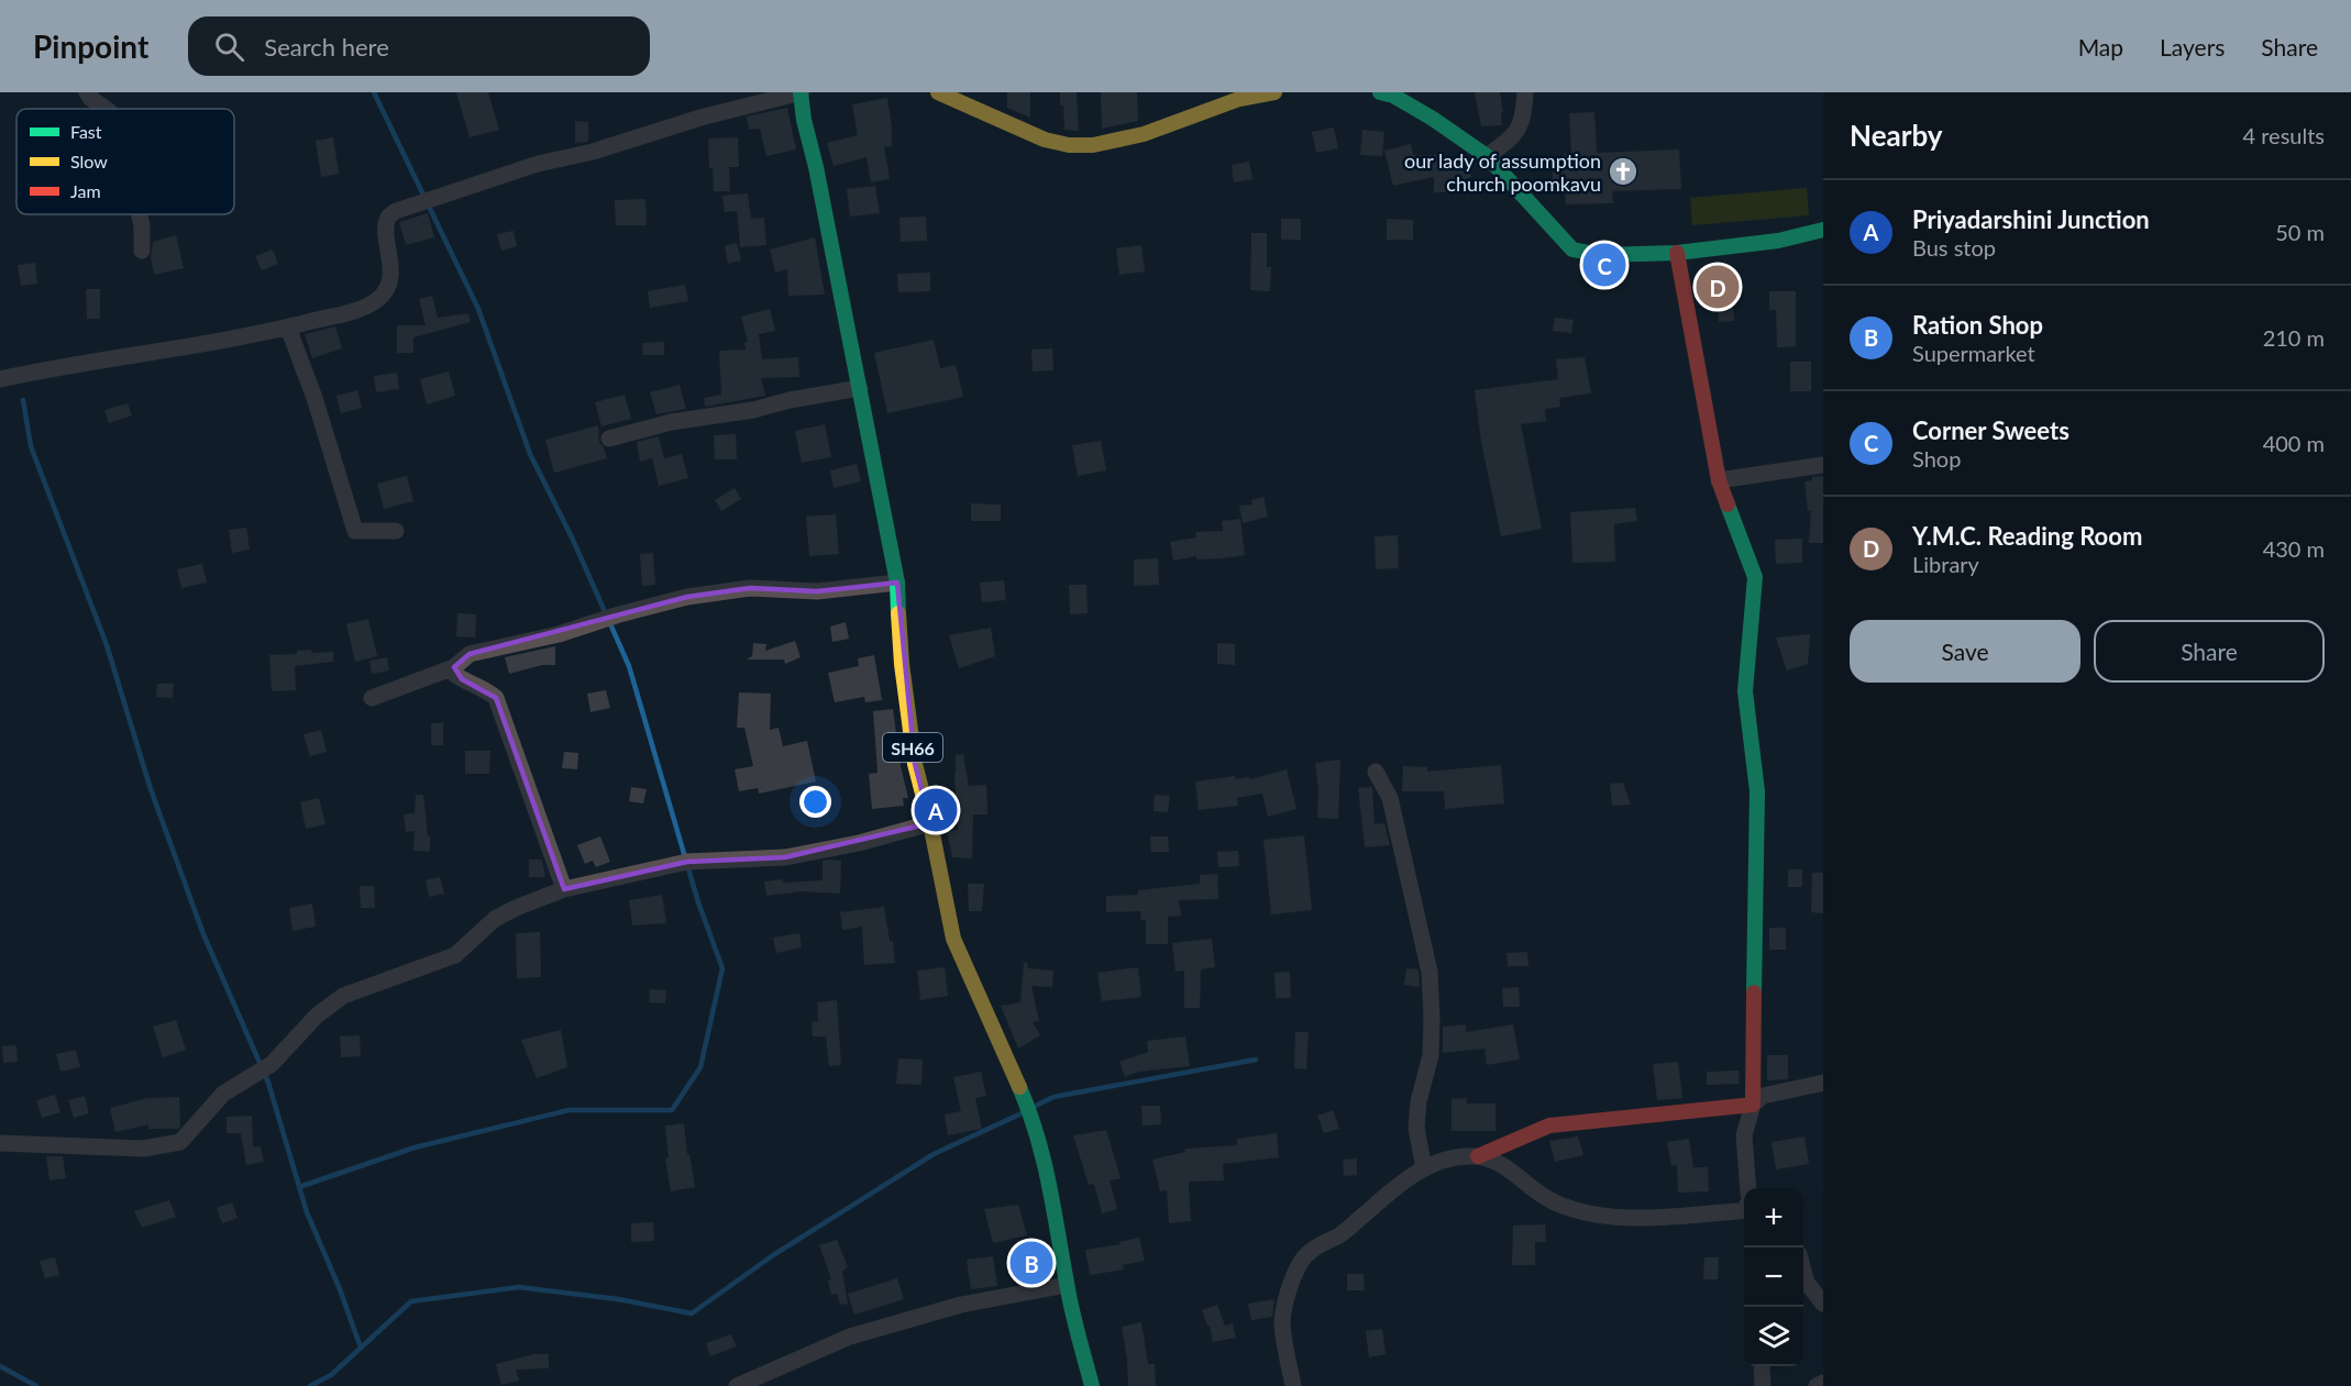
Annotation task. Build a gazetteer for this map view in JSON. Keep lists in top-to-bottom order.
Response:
{
  "streets": {
    "street": ["SH66"]
  },
  "places": {
    "church": ["our lady of assumption church poomkavu"]
  },
  "legend": ["Fast", "Slow", "Jam"],
  "page": {
    "header": "Pinpoint",
    "search": "Search here",
    "nav": ["Map", "Layers", "Share"],
    "heading": ["Nearby", "4 results"],
    "list": [
      {
        "mark": "A",
        "name": "Priyadarshini Junction",
        "note": "Bus stop",
        "value": "50 m"
      },
      {
        "mark": "B",
        "name": "Ration Shop",
        "note": "Supermarket",
        "value": "210 m"
      },
      {
        "mark": "C",
        "name": "Corner Sweets",
        "note": "Shop",
        "value": "400 m"
      },
      {
        "mark": "D",
        "name": "Y.M.C. Reading Room",
        "note": "Library",
        "value": "430 m"
      }
    ],
    "pins": [
      "C",
      "D",
      "A",
      "B"
    ],
    "buttons": ["Save", "Share"],
    "map_buttons": ["+", "−"]
  }
}
